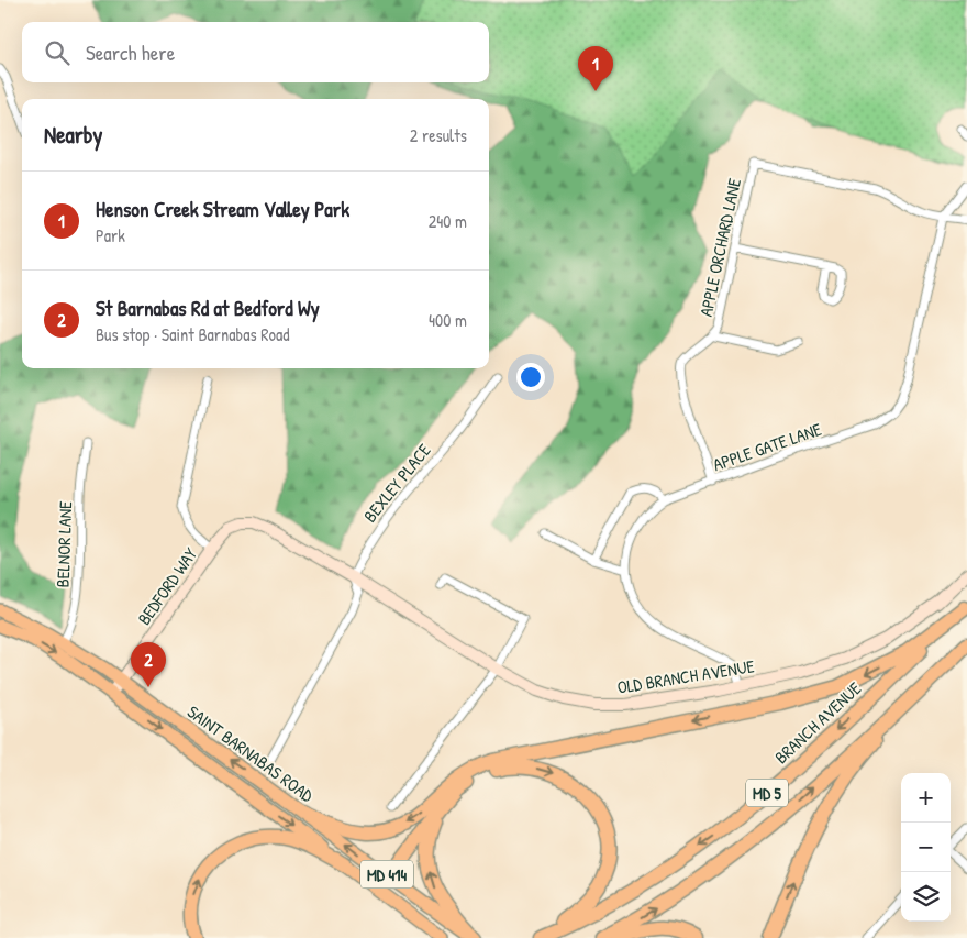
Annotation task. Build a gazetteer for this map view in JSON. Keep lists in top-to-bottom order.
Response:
{
  "streets": {
    "highway": ["BRANCH AVENUE", "MD 5"],
    "main road": ["SAINT BARNABAS ROAD", "MD 414"],
    "street": [
      "APPLE ORCHARD LANE",
      "APPLE GATE LANE",
      "BEXLEY PLACE",
      "BELNOR LANE",
      "BEDFORD WAY",
      "OLD BRANCH AVENUE"
    ]
  },
  "crossings": [
    ["APPLE ORCHARD LANE", "APPLE GATE LANE"],
    ["APPLE GATE LANE", "OLD BRANCH AVENUE"],
    ["BEXLEY PLACE", "OLD BRANCH AVENUE"],
    ["BELNOR LANE", "SAINT BARNABAS ROAD"],
    ["BEDFORD WAY", "OLD BRANCH AVENUE"],
    ["BEDFORD WAY", "SAINT BARNABAS ROAD"]
  ],
  "page": {
    "search": "Search here",
    "pins": ["1", "2"],
    "heading": ["Nearby", "2 results"],
    "list": [
      {
        "mark": "1",
        "name": "Henson Creek Stream Valley Park",
        "note": "Park",
        "value": "240 m"
      },
      {
        "mark": "2",
        "name": "St Barnabas Rd at Bedford Wy",
        "note": "Bus stop · Saint Barnabas Road",
        "value": "400 m"
      }
    ],
    "map_buttons": ["+", "−"]
  }
}
